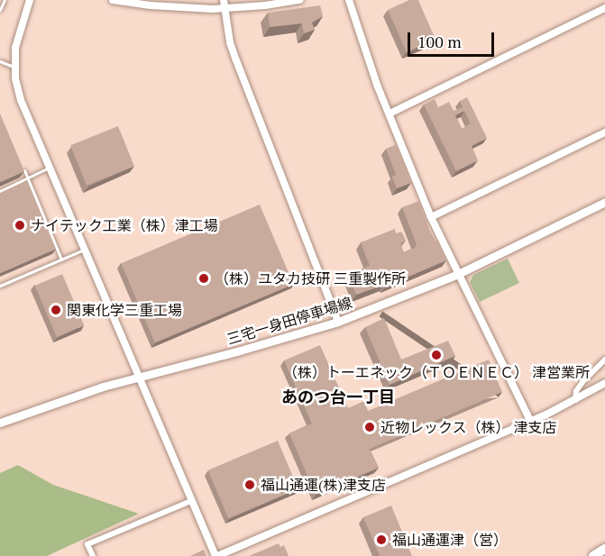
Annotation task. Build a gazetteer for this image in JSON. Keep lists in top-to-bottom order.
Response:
{
  "streets": {
    "main road": ["三宅一身田停車場線"]
  },
  "districts": ["あのつ台一丁目"],
  "places": [
    "ナイテック工業（株）津工場",
    "（株）ユタカ技研 三重製作所",
    "関東化学三重工場",
    "（株）トーエネック（ＴＯＥＮＥＣ） 津営業所",
    "近物レックス（株） 津支店",
    "福山通運(株)津支店",
    "福山通運津（営）"
  ],
  "scale_bar": "100 m"
}
